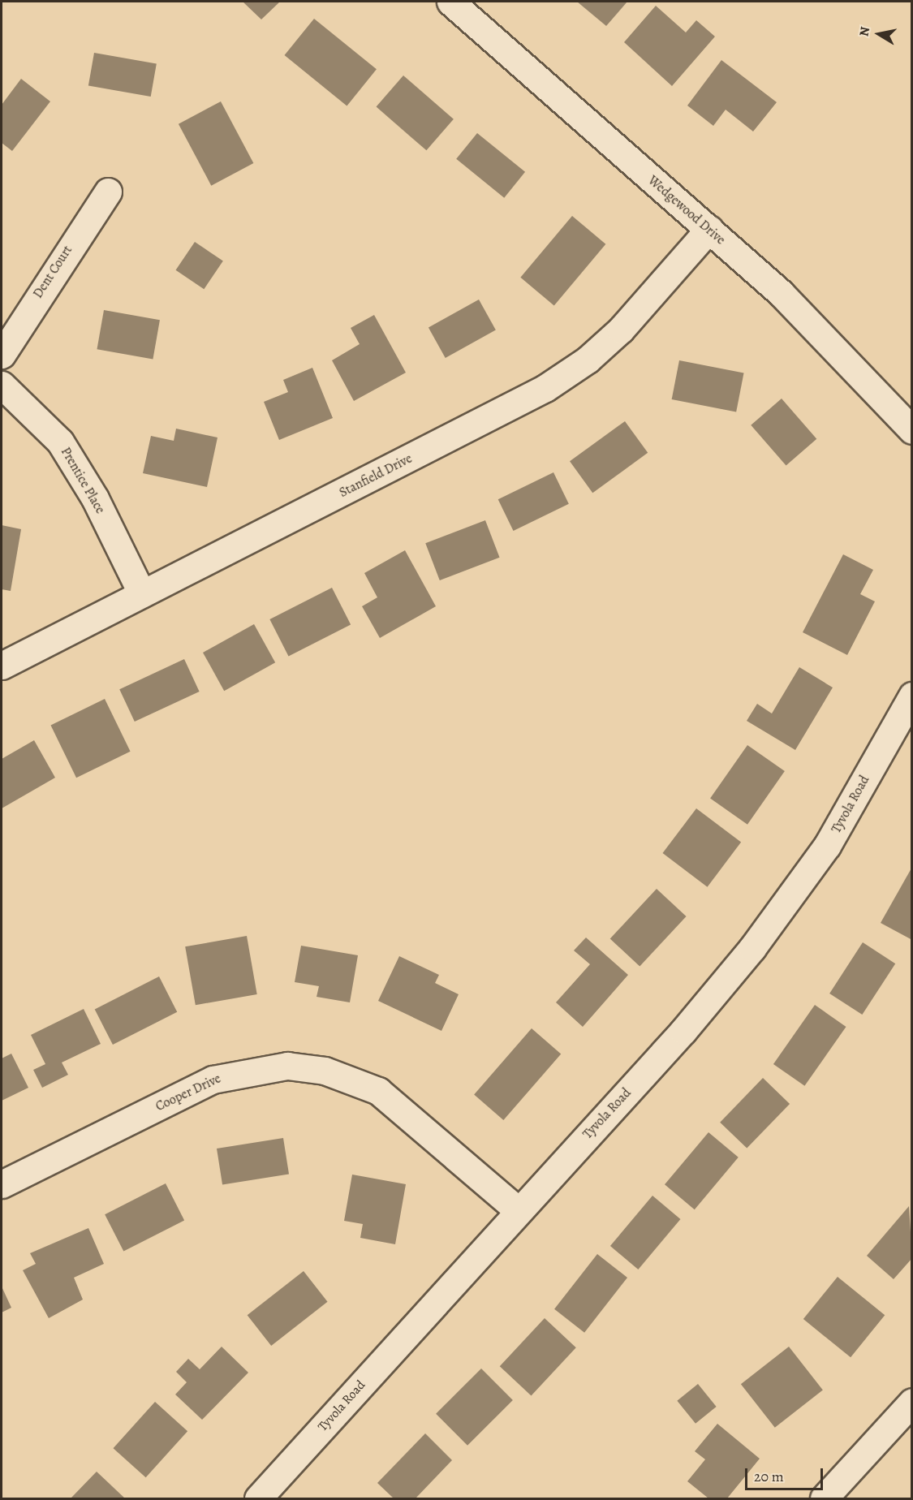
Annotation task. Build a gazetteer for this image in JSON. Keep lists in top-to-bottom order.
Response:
{
  "streets": {
    "street": [
      "Wedgewood Drive",
      "Dent Court",
      "Stanfield Drive",
      "Prentice Place",
      "Tyvola Road",
      "Cooper Drive"
    ]
  },
  "crossings": [
    ["Wedgewood Drive", "Stanfield Drive"],
    ["Stanfield Drive", "Prentice Place"],
    ["Tyvola Road", "Cooper Drive"]
  ],
  "scale_bar": "20 m",
  "north": "left"
}
